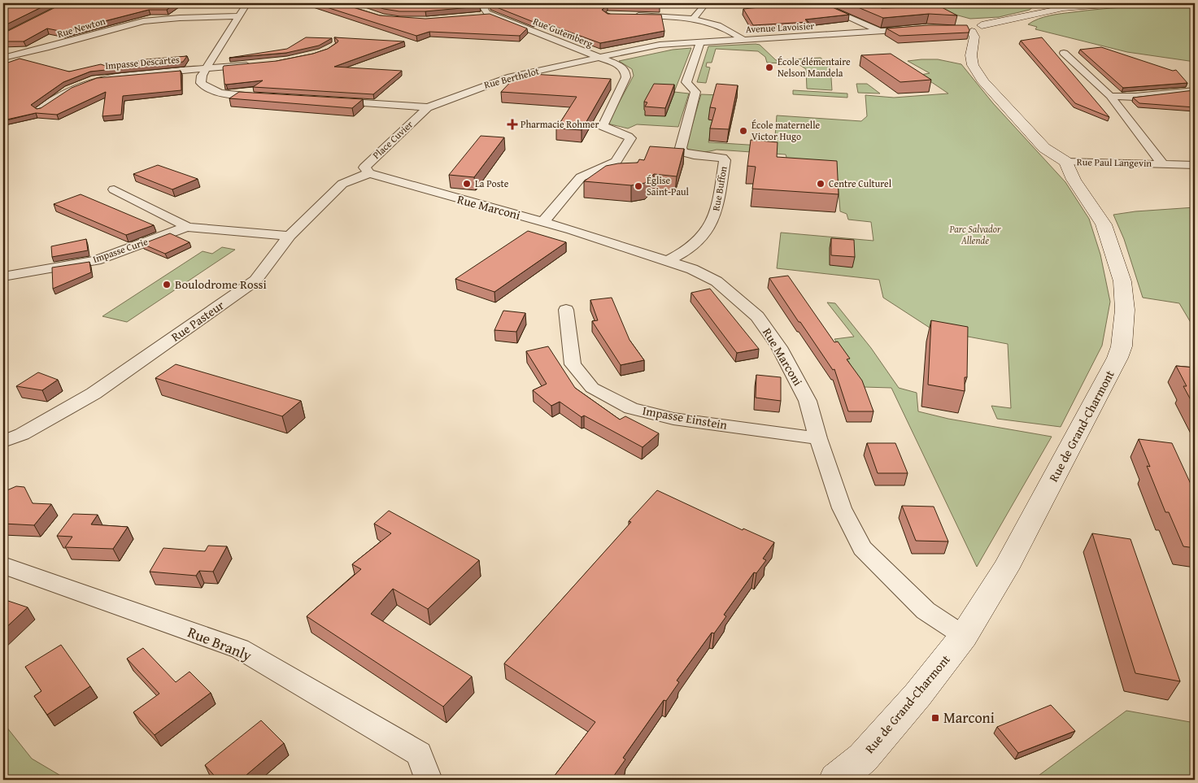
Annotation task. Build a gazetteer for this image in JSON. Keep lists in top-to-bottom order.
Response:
{
  "streets": {
    "street": [
      "Rue Newton",
      "Avenue Lavoisier",
      "Rue Gutemberg",
      "Impasse Descartes",
      "Rue Berthelot",
      "Place Cuvier",
      "Rue Paul Langevin",
      "Rue Buffon",
      "Rue Marconi",
      "Impasse Curie",
      "Rue Pasteur",
      "Impasse Einstein",
      "Rue de Grand-Charmont",
      "Rue Branly"
    ]
  },
  "crossings": [
    ["Avenue Lavoisier", "Rue Gutemberg"],
    ["Avenue Lavoisier", "Rue Berthelot"],
    ["Avenue Lavoisier", "Rue Buffon"],
    ["Rue Gutemberg", "Rue Berthelot"],
    ["Rue Gutemberg", "Rue Marconi"],
    ["Rue Berthelot", "Place Cuvier"],
    ["Place Cuvier", "Rue Marconi"],
    ["Place Cuvier", "Rue Pasteur"],
    ["Rue Paul Langevin", "Rue de Grand-Charmont"],
    ["Rue Buffon", "Rue Marconi"],
    ["Rue Marconi", "Rue Pasteur"],
    ["Rue Marconi", "Impasse Einstein"],
    ["Rue Marconi", "Rue de Grand-Charmont"],
    ["Impasse Curie", "Rue Pasteur"]
  ],
  "parks": ["Parc Salvador Allende"],
  "places": {
    "other": [
      "École élémentaire Nelson Mandela",
      "École maternelle Victor Hugo",
      "La Poste",
      "Centre Culturel",
      "Église Saint-Paul",
      "Boulodrome Rossi"
    ],
    "health": ["Pharmacie Rohmer"],
    "transit": ["Marconi"]
  }
}
